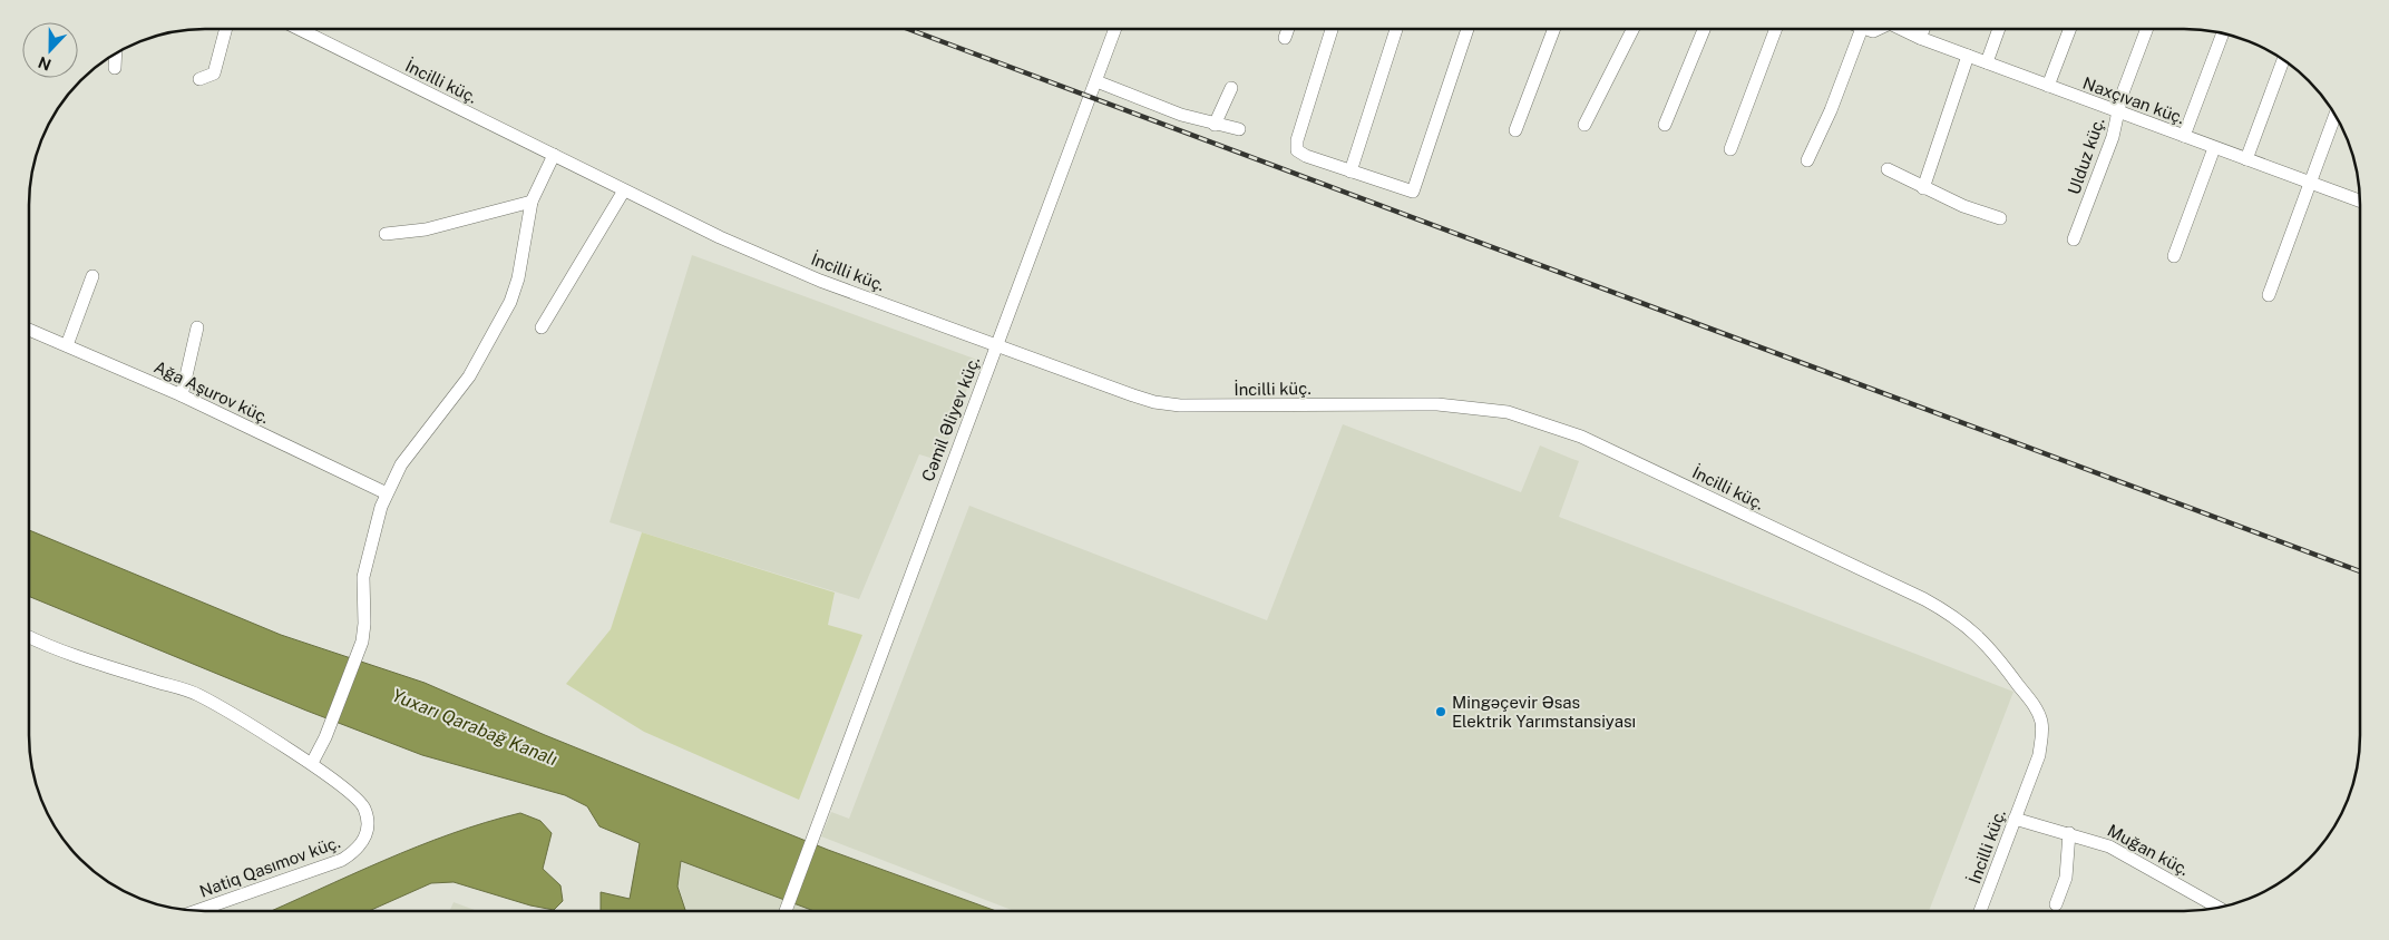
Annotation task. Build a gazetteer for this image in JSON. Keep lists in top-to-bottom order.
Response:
{
  "streets": {
    "street": [
      "İncilli küç.",
      "Naxçıvan küç.",
      "Ulduz küç.",
      "Ağa Aşurov küç.",
      "Cəmil Əliyev küç.",
      "Muğan küç.",
      "Natiq Qasımov küç."
    ]
  },
  "crossings": [
    ["İncilli küç.", "Cəmil Əliyev küç."],
    ["İncilli küç.", "Muğan küç."],
    ["Naxçıvan küç.", "Ulduz küç."]
  ],
  "water": ["Yuxarı Qarabağ Kanalı"],
  "places": ["Mingəçevir Əsas Elektrik Yarımstansiyası"],
  "north": "bottom"
}
